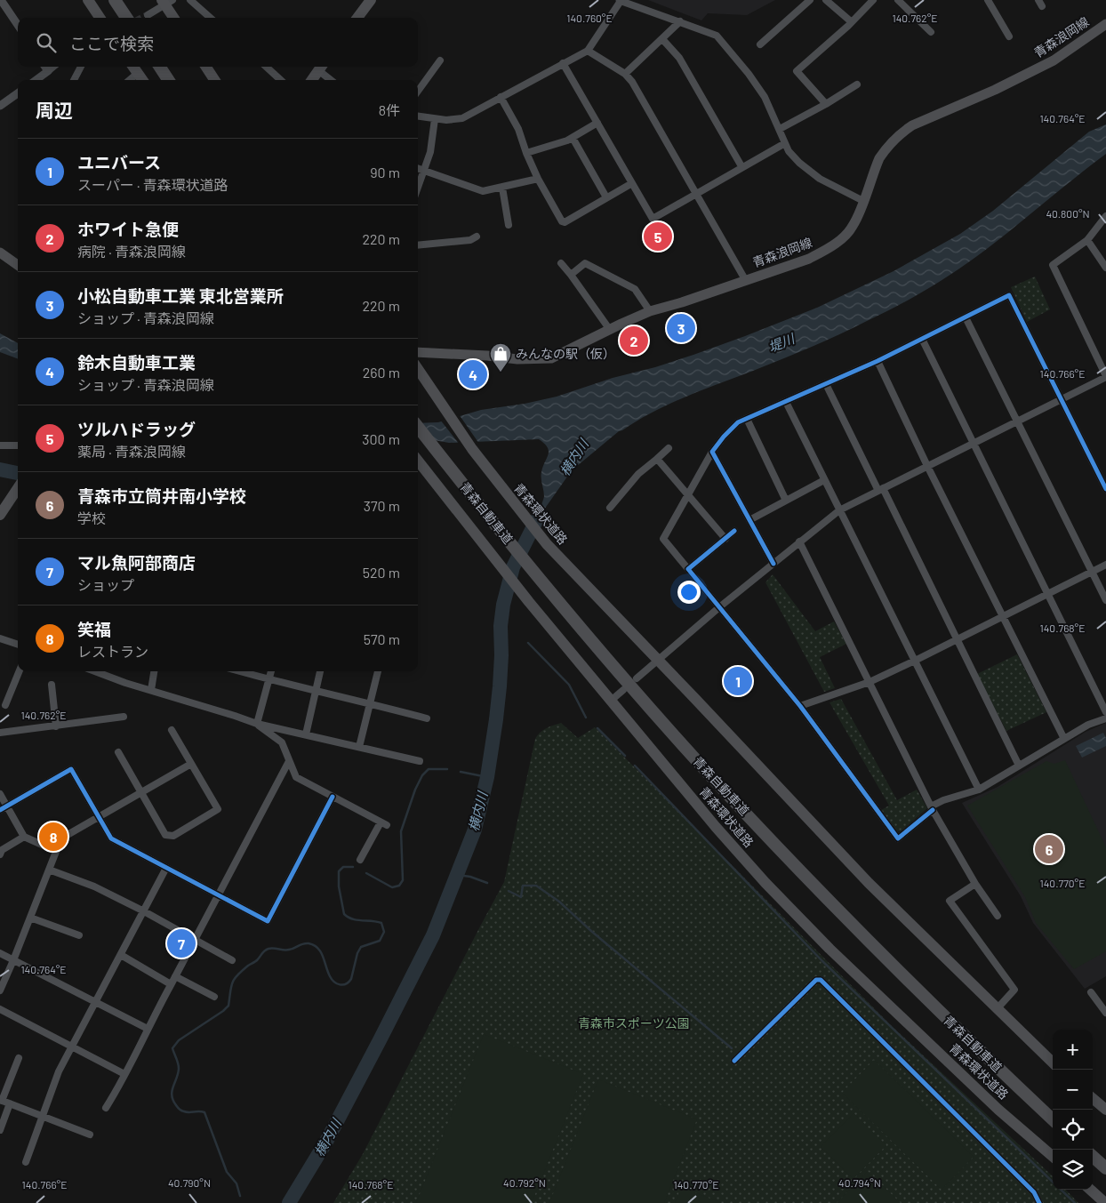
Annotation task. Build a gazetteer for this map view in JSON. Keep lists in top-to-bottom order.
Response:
{
  "streets": {
    "highway": ["青森自動車道", "青森環状道路"],
    "main road": ["青森浪岡線"]
  },
  "water": ["堤川", "横内川"],
  "parks": ["青森市スポーツ公園"],
  "places": {
    "shop": ["みんなの駅（仮）"]
  },
  "page": {
    "search": "ここで検索",
    "heading": ["周辺", "8件"],
    "list": [
      {
        "mark": "1",
        "name": "ユニバース",
        "note": "スーパー · 青森環状道路",
        "value": "90 m"
      },
      {
        "mark": "2",
        "name": "ホワイト急便",
        "note": "病院 · 青森浪岡線",
        "value": "220 m"
      },
      {
        "mark": "3",
        "name": "小松自動車工業 東北営業所",
        "note": "ショップ · 青森浪岡線",
        "value": "220 m"
      },
      {
        "mark": "4",
        "name": "鈴木自動車工業",
        "note": "ショップ · 青森浪岡線",
        "value": "260 m"
      },
      {
        "mark": "5",
        "name": "ツルハドラッグ",
        "note": "薬局 · 青森浪岡線",
        "value": "300 m"
      },
      {
        "mark": "6",
        "name": "青森市立筒井南小学校",
        "note": "学校",
        "value": "370 m"
      },
      {
        "mark": "7",
        "name": "マル魚阿部商店",
        "note": "ショップ",
        "value": "520 m"
      },
      {
        "mark": "8",
        "name": "笑福",
        "note": "レストラン",
        "value": "570 m"
      }
    ],
    "pins": [
      "5",
      "3",
      "2",
      "4",
      "1",
      "8",
      "6",
      "7"
    ],
    "map_buttons": ["+", "−"]
  },
  "coordinates": [
    "140.760°E",
    "140.762°E",
    "140.764°E",
    "40.800°N",
    "140.766°E",
    "140.768°E",
    "140.770°E",
    "40.790°N",
    "40.792°N",
    "40.794°N"
  ]
}
